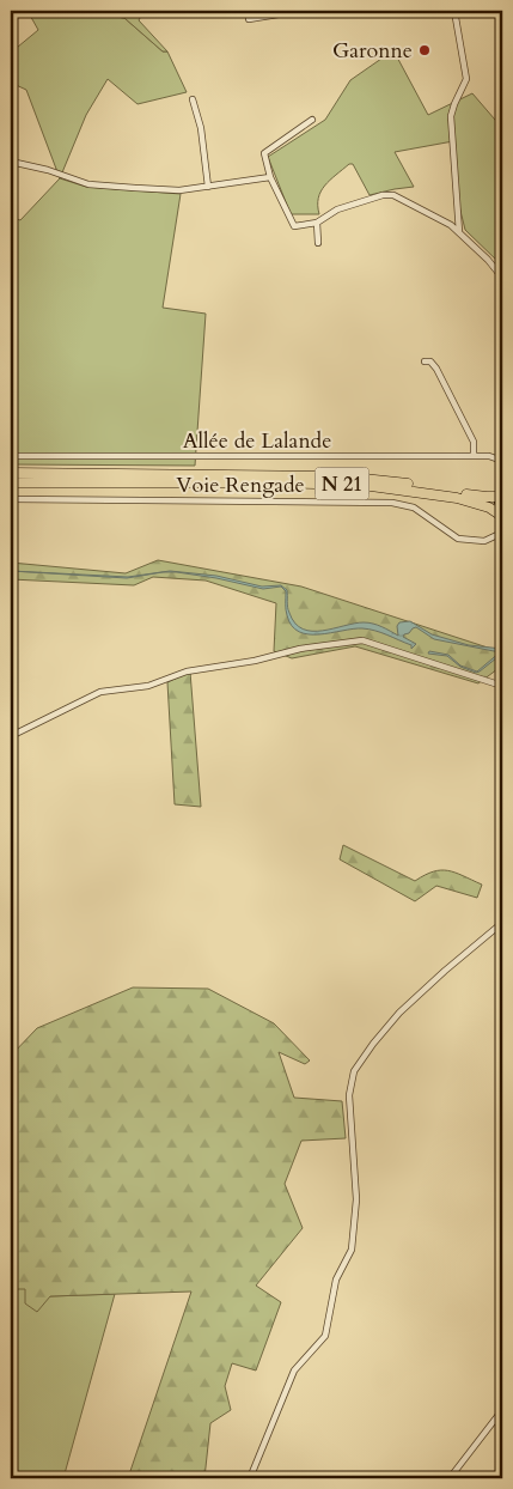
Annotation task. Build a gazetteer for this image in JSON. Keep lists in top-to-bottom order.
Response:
{
  "streets": {
    "highway": ["N 21"],
    "street": ["Allée de Lalande", "Voie Rengade"]
  },
  "places": ["Garonne"]
}
